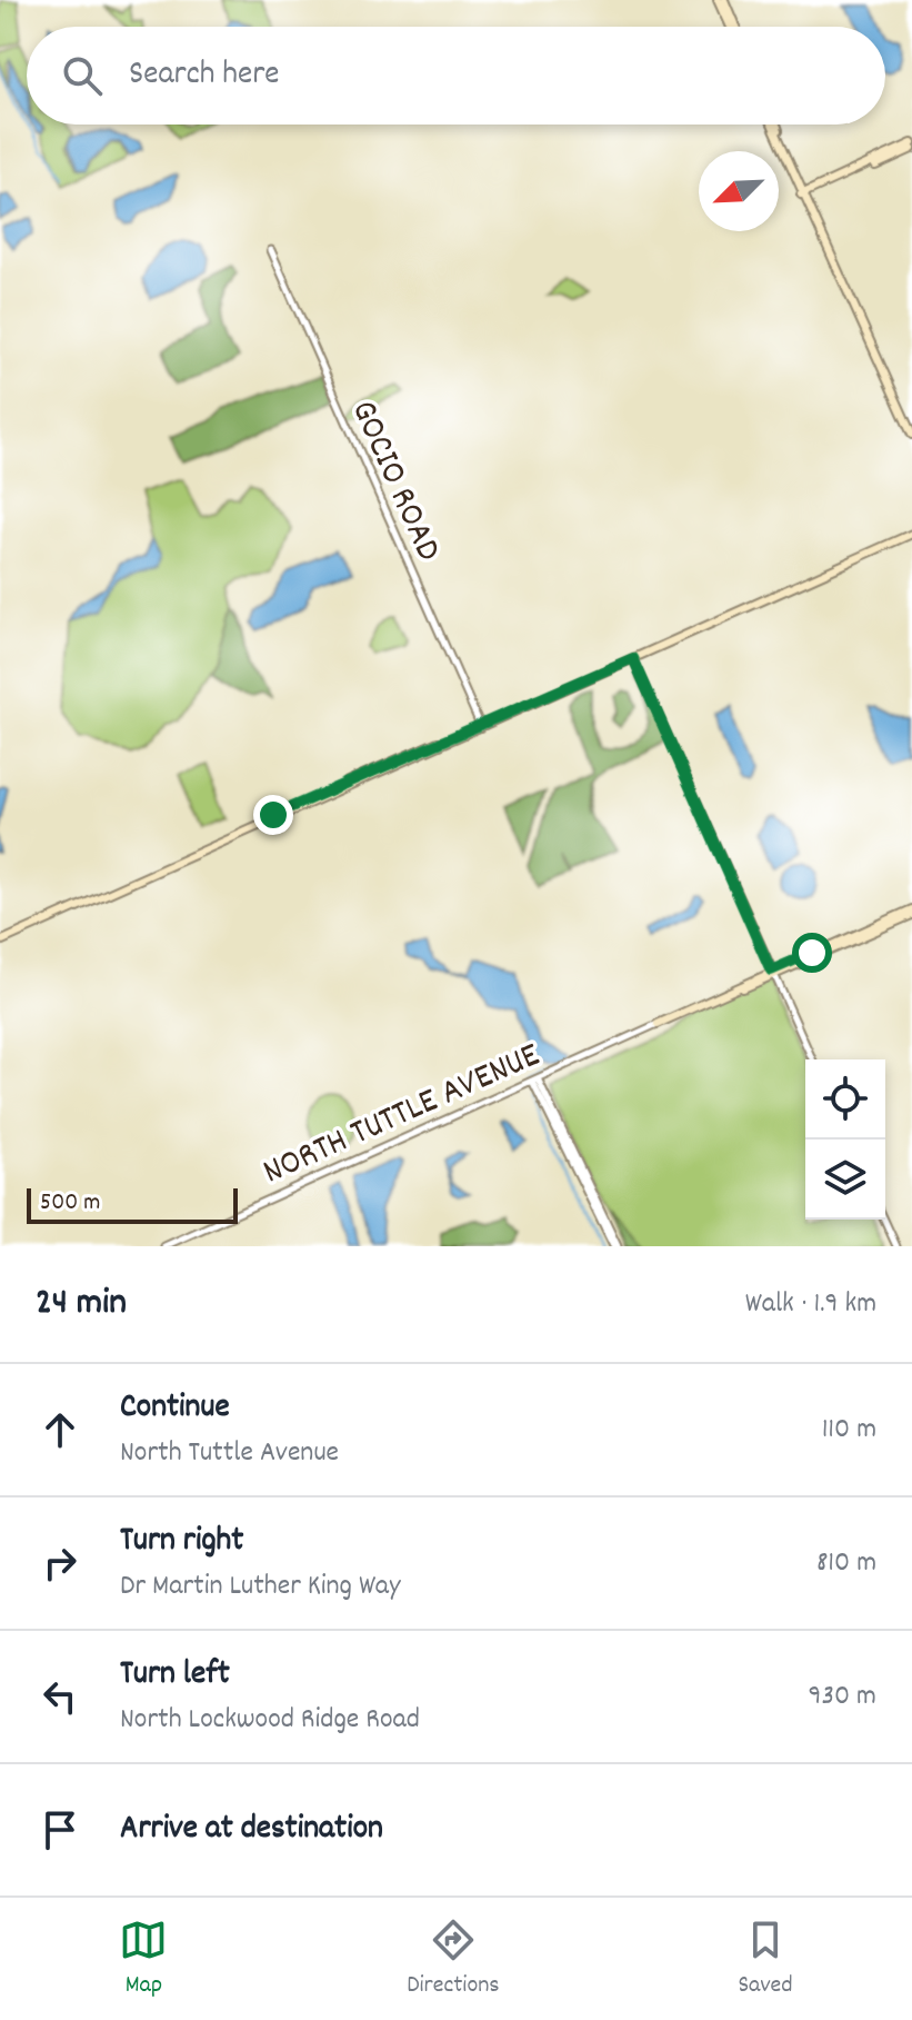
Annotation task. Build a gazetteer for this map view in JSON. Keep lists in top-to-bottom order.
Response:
{
  "streets": {
    "main road": ["NORTH TUTTLE AVENUE"],
    "street": ["GOCIO ROAD"]
  },
  "scale_bar": "500 m",
  "north": "bottom left",
  "page": {
    "search": "Search here",
    "scale": "500 m",
    "heading": ["24 min", "Walk · 1.9 km"],
    "list": [
      ["Continue", "North Tuttle Avenue", "110 m"],
      ["Turn right", "Dr Martin Luther King Way", "810 m"],
      ["Turn left", "North Lockwood Ridge Road", "930 m"],
      "Arrive at destination"
    ],
    "nav": ["Map", "Directions", "Saved"]
  }
}
